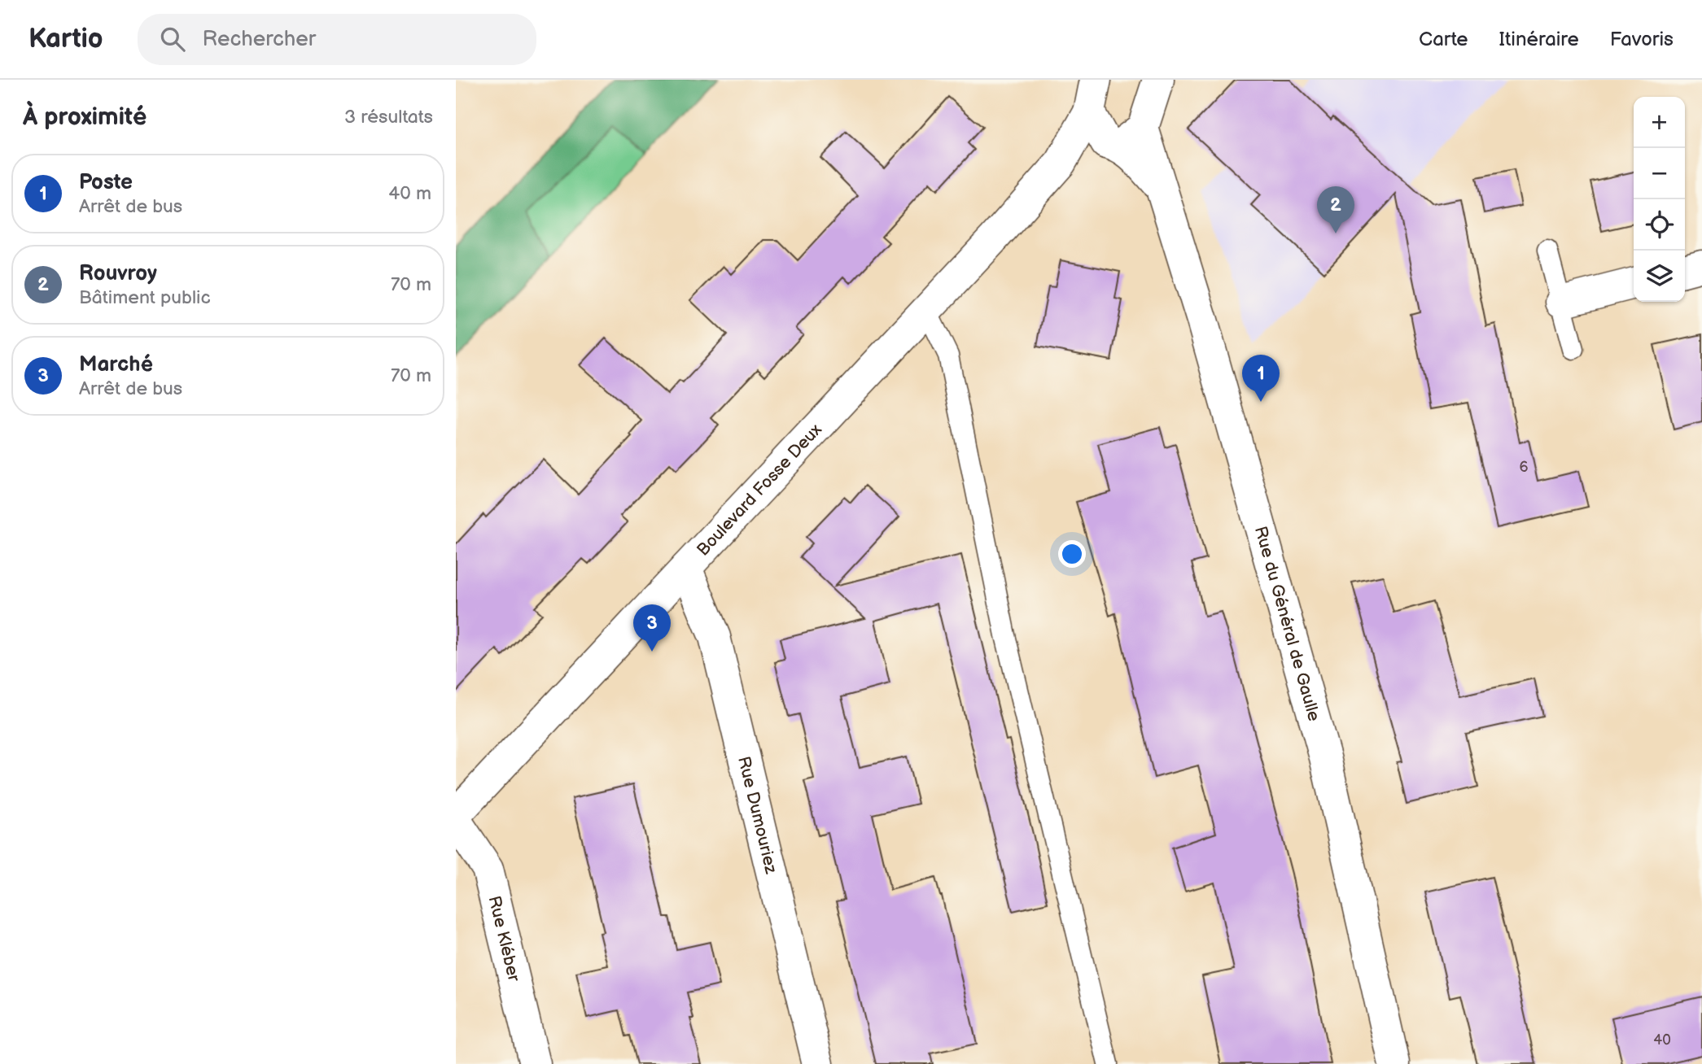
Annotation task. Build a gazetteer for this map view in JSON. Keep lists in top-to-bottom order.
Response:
{
  "streets": {
    "street": [
      "Boulevard Fosse Deux",
      "Rue du Général de Gaulle",
      "Rue Dumouriez",
      "Rue Kléber"
    ]
  },
  "crossings": [
    ["Boulevard Fosse Deux", "Rue du Général de Gaulle"],
    ["Boulevard Fosse Deux", "Rue Dumouriez"]
  ],
  "house_numbers": ["6", "40"],
  "page": {
    "header": "Kartio",
    "search": "Rechercher",
    "nav": ["Carte", "Itinéraire", "Favoris"],
    "heading": ["À proximité", "3 résultats"],
    "map_buttons": ["+", "−"],
    "list": [
      {
        "mark": "1",
        "name": "Poste",
        "note": "Arrêt de bus",
        "value": "40 m"
      },
      {
        "mark": "2",
        "name": "Rouvroy",
        "note": "Bâtiment public",
        "value": "70 m"
      },
      {
        "mark": "3",
        "name": "Marché",
        "note": "Arrêt de bus",
        "value": "70 m"
      }
    ],
    "pins": ["2", "1", "3"]
  }
}
